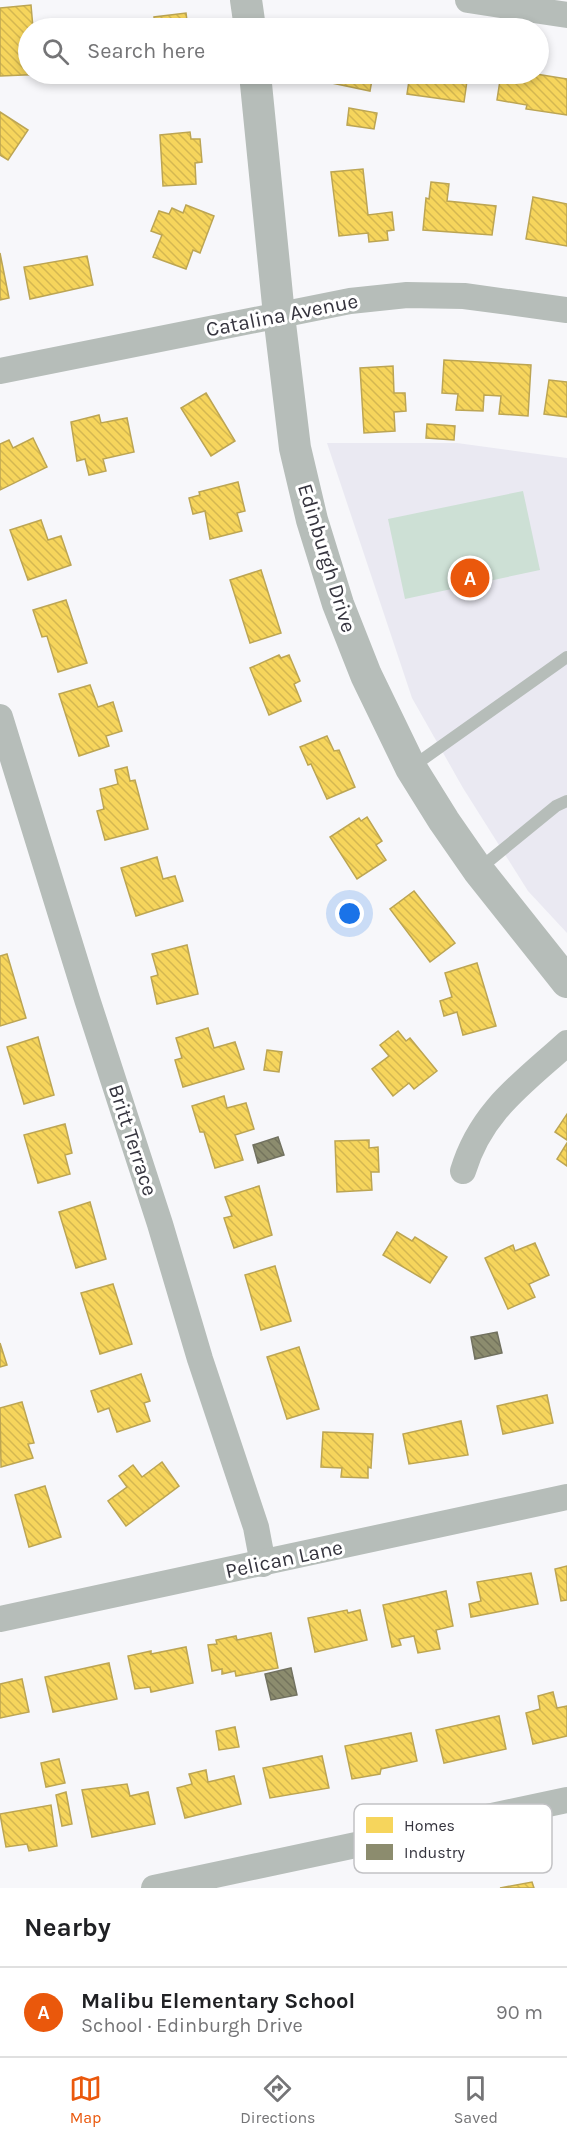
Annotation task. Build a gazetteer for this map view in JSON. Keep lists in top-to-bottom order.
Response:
{
  "streets": {
    "street": [
      "Catalina Avenue",
      "Edinburgh Drive",
      "Britt Terrace",
      "Pelican Lane"
    ]
  },
  "crossings": [
    ["Catalina Avenue", "Edinburgh Drive"],
    ["Britt Terrace", "Pelican Lane"]
  ],
  "legend": ["Homes", "Industry"],
  "page": {
    "search": "Search here",
    "pins": "A",
    "heading": "Nearby",
    "list": [
      {
        "mark": "A",
        "name": "Malibu Elementary School",
        "note": "School · Edinburgh Drive",
        "value": "90 m"
      }
    ],
    "nav": ["Map", "Directions", "Saved"]
  }
}
